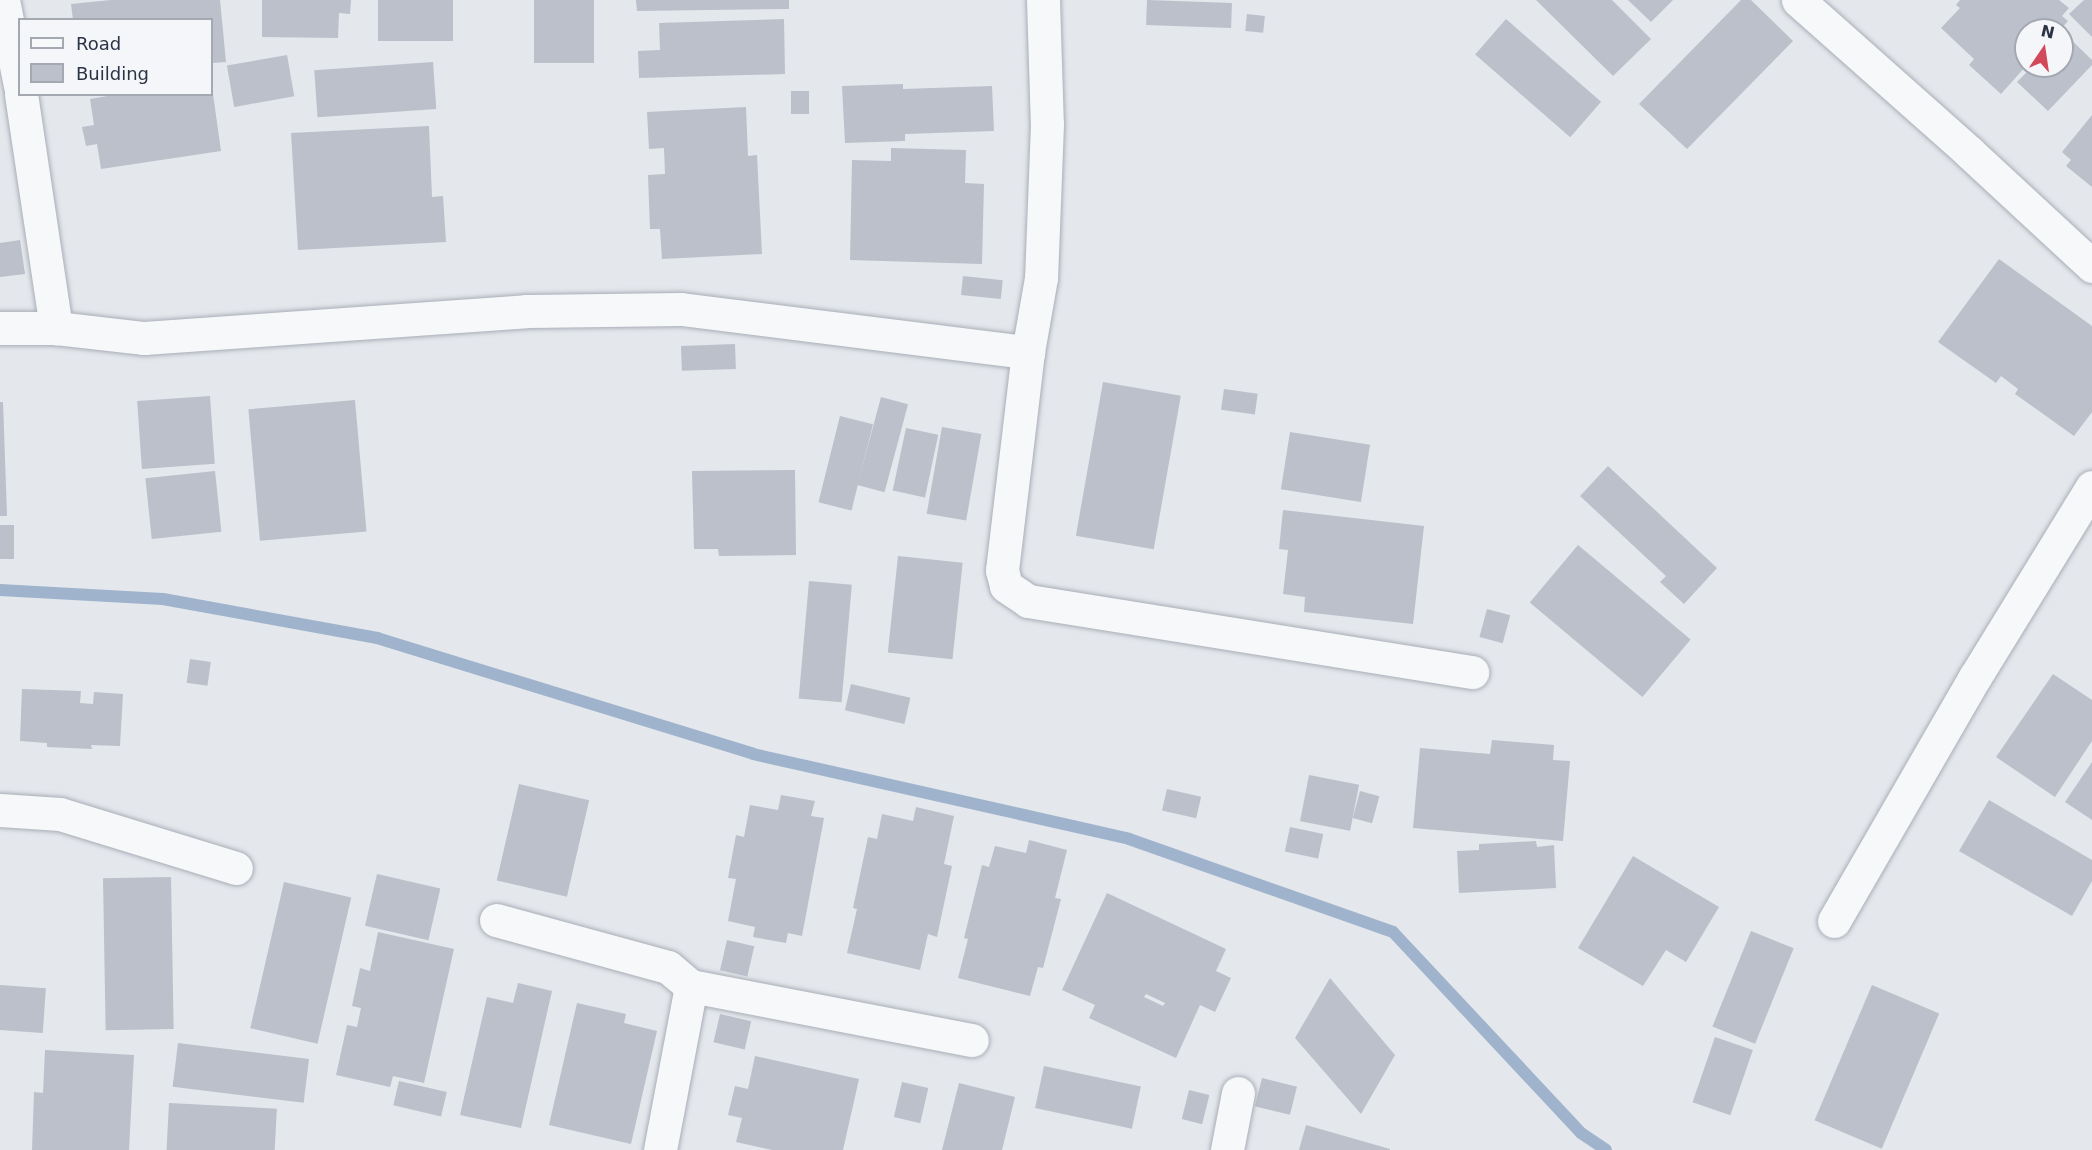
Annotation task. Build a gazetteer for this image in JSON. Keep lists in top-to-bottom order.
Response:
{
  "legend": ["Road", "Building"],
  "north": "top"
}
